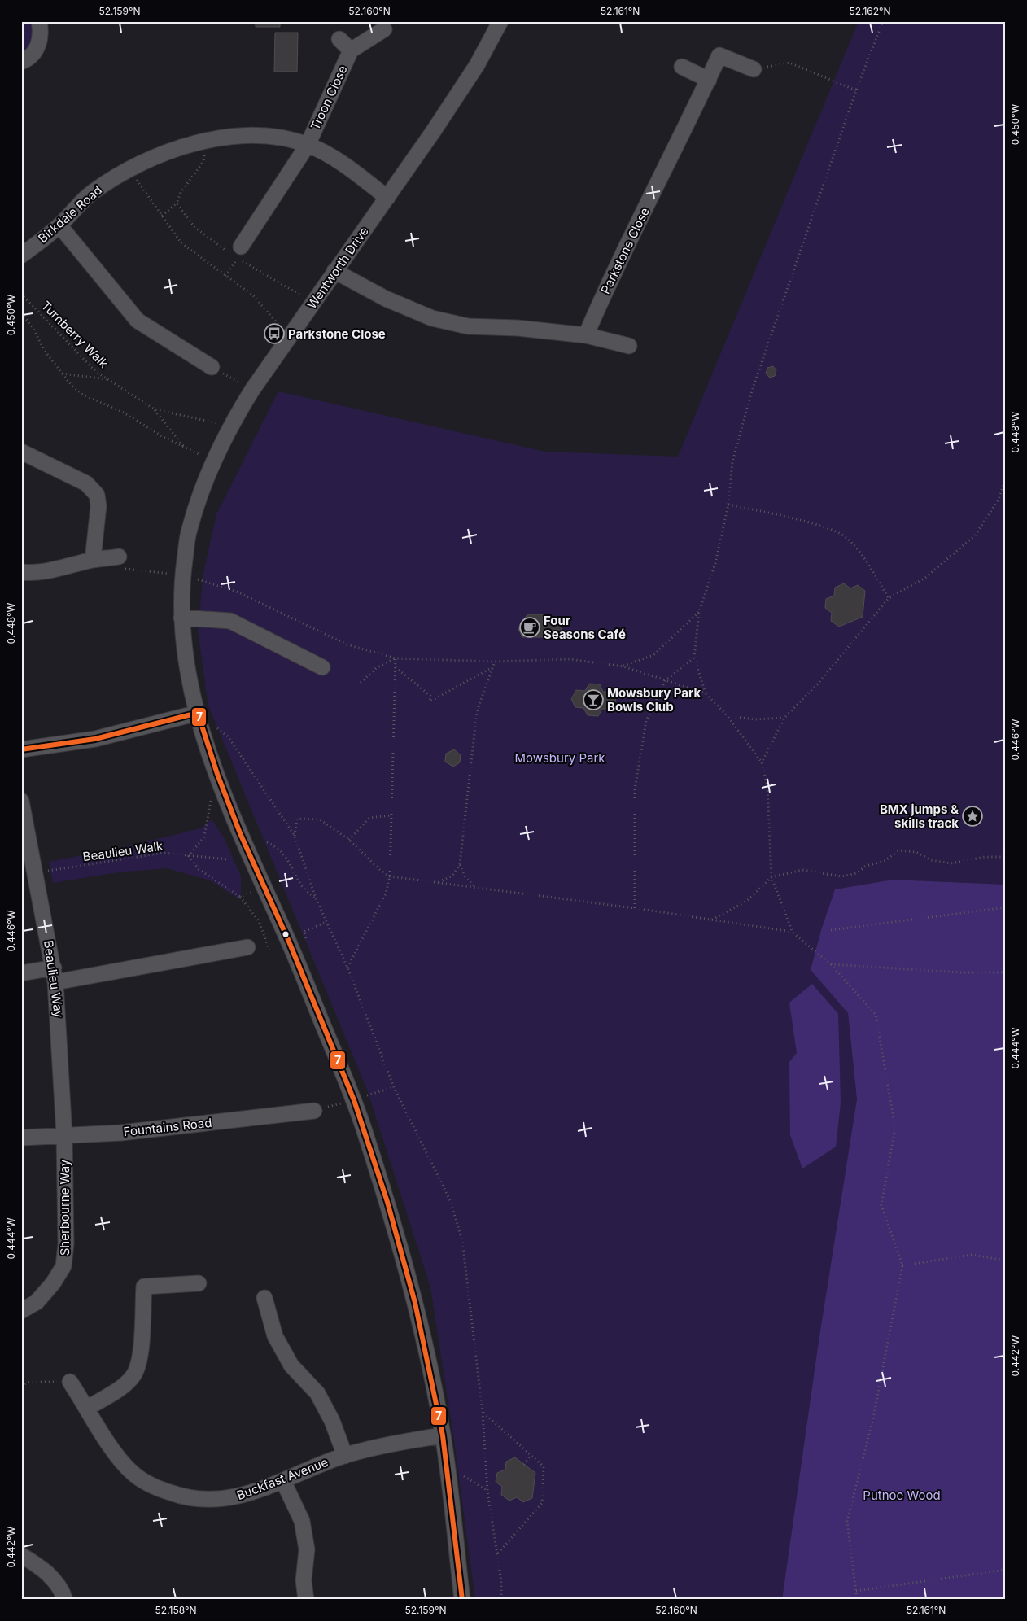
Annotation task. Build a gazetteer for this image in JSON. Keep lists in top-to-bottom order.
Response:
{
  "streets": {
    "street": [
      "Troon Close",
      "Birkdale Road",
      "Parkstone Close",
      "Wentworth Drive",
      "Beaulieu Way",
      "Fountains Road",
      "Sherbourne Way",
      "Buckfast Avenue"
    ],
    "path": ["Turnberry Walk", "Beaulieu Walk"]
  },
  "crossings": [
    ["Troon Close", "Birkdale Road"],
    ["Birkdale Road", "Wentworth Drive"],
    ["Wentworth Drive", "Turnberry Walk"],
    ["Wentworth Drive", "Buckfast Avenue"],
    ["Beaulieu Walk", "Beaulieu Way"],
    ["Beaulieu Way", "Fountains Road"],
    ["Beaulieu Way", "Sherbourne Way"],
    ["Fountains Road", "Sherbourne Way"]
  ],
  "parks": ["Mowsbury Park", "Putnoe Wood"],
  "places": {
    "bus stop": ["Parkstone Close"],
    "cafe": ["Four Seasons Café"],
    "bar": ["Mowsbury Park Bowls Club"],
    "place": ["BMX jumps & skills track"]
  },
  "lines": ["transit line 7"],
  "coordinates": [
    "52.159°N",
    "52.160°N",
    "52.161°N",
    "52.162°N",
    "0.450°W",
    "0.448°W",
    "0.446°W",
    "0.444°W",
    "0.442°W",
    "52.158°N"
  ]
}
